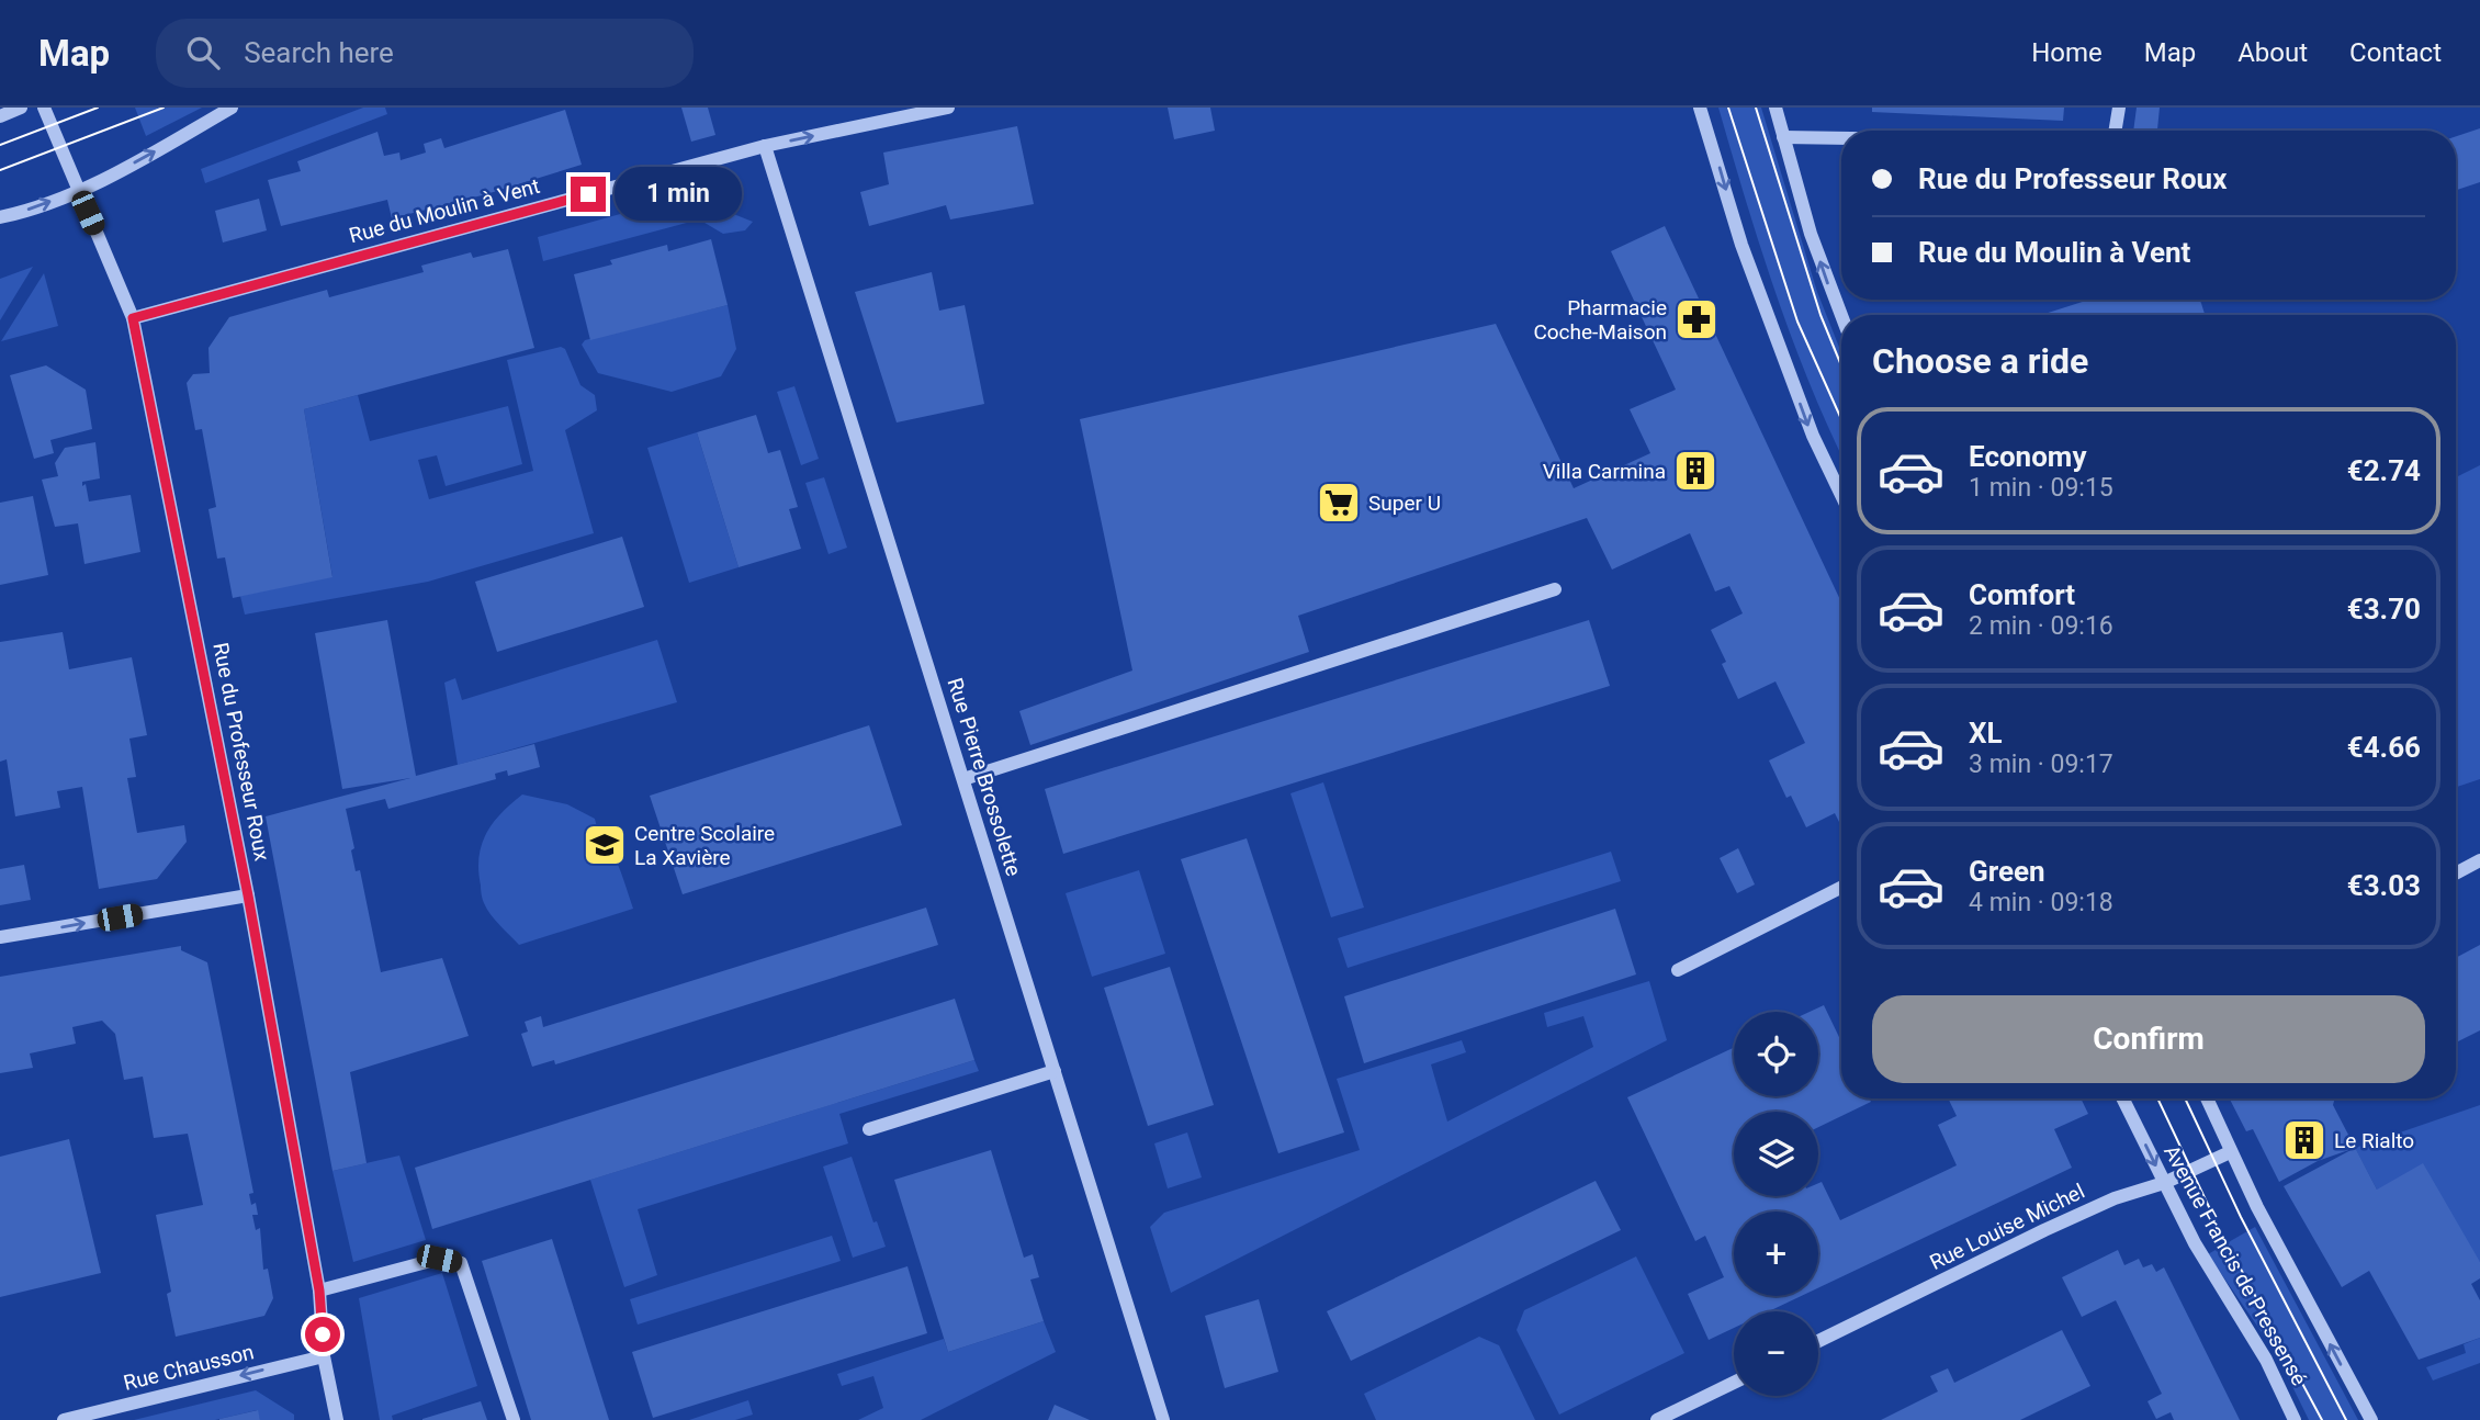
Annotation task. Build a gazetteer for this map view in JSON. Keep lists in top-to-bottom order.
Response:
{
  "streets": {
    "street": [
      "Rue du Moulin à Vent",
      "Rue du Professeur Roux",
      "Rue Pierre Brossolette",
      "Rue Louise Michel",
      "Avenue Francis de Pressensé",
      "Rue Chausson"
    ]
  },
  "crossings": [
    ["Rue du Moulin à Vent", "Rue du Professeur Roux"],
    ["Rue du Moulin à Vent", "Rue Pierre Brossolette"],
    ["Rue du Professeur Roux", "Rue Chausson"],
    ["Rue Louise Michel", "Avenue Francis de Pressensé"]
  ],
  "one_way": ["Rue Chausson"],
  "places": {
    "pharmacy": ["Pharmacie Coche-Maison"],
    "building": ["Villa Carmina", "Le Rialto"],
    "supermarket": ["Super U"],
    "school or university": ["Centre Scolaire La Xavière"]
  },
  "page": {
    "header": "Map",
    "search": "Search here",
    "nav": [
      "Home",
      "Map",
      "About",
      "Contact"
    ],
    "banner": ["Rue du Professeur Roux", "Rue du Moulin à Vent"],
    "bubble": "1 min",
    "heading": "Choose a ride",
    "list": [
      {
        "name": "Economy",
        "note": "1 min · 09:15",
        "value": "€2.74"
      },
      {
        "name": "Comfort",
        "note": "2 min · 09:16",
        "value": "€3.70"
      },
      {
        "name": "XL",
        "note": "3 min · 09:17",
        "value": "€4.66"
      },
      {
        "name": "Green",
        "note": "4 min · 09:18",
        "value": "€3.03"
      }
    ],
    "buttons": "Confirm",
    "map_buttons": ["+", "−"]
  }
}
